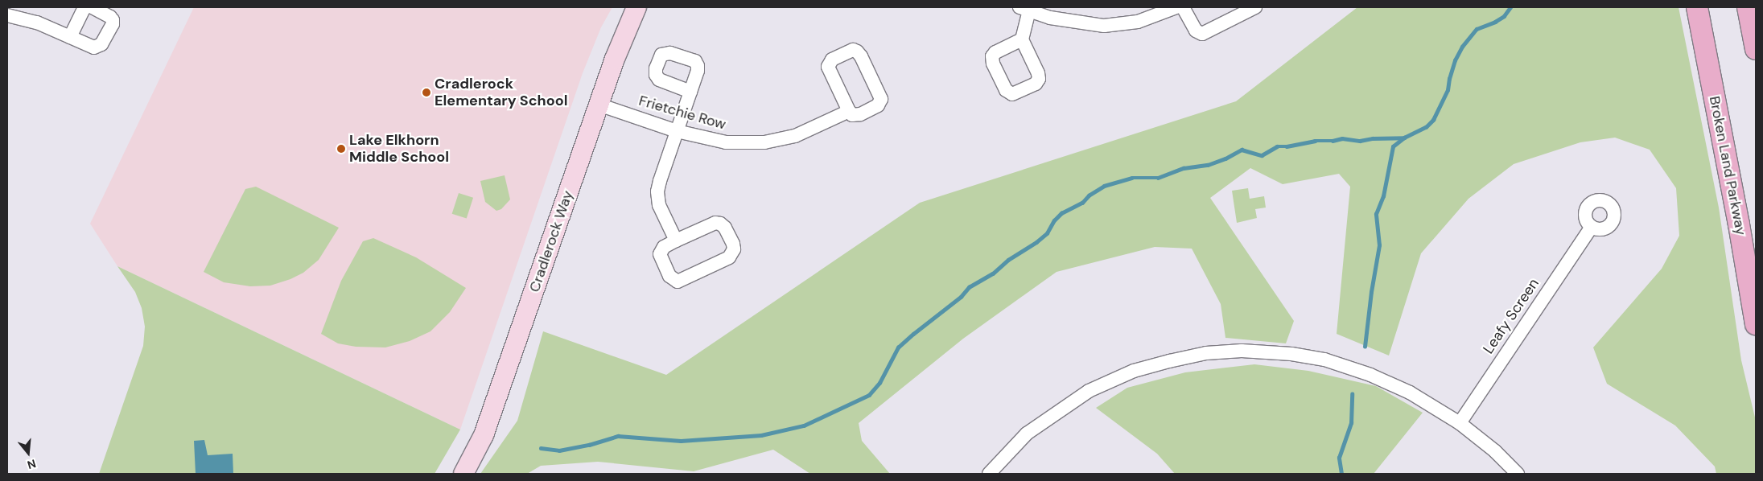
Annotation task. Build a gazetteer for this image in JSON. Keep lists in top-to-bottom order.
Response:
{
  "streets": {
    "main road": ["Broken Land Parkway"],
    "street": ["Frietchie Row", "Cradlerock Way", "Leafy Screen"]
  },
  "crossings": [
    ["Frietchie Row", "Cradlerock Way"]
  ],
  "places": ["Cradlerock Elementary School", "Lake Elkhorn Middle School"],
  "north": "bottom"
}
